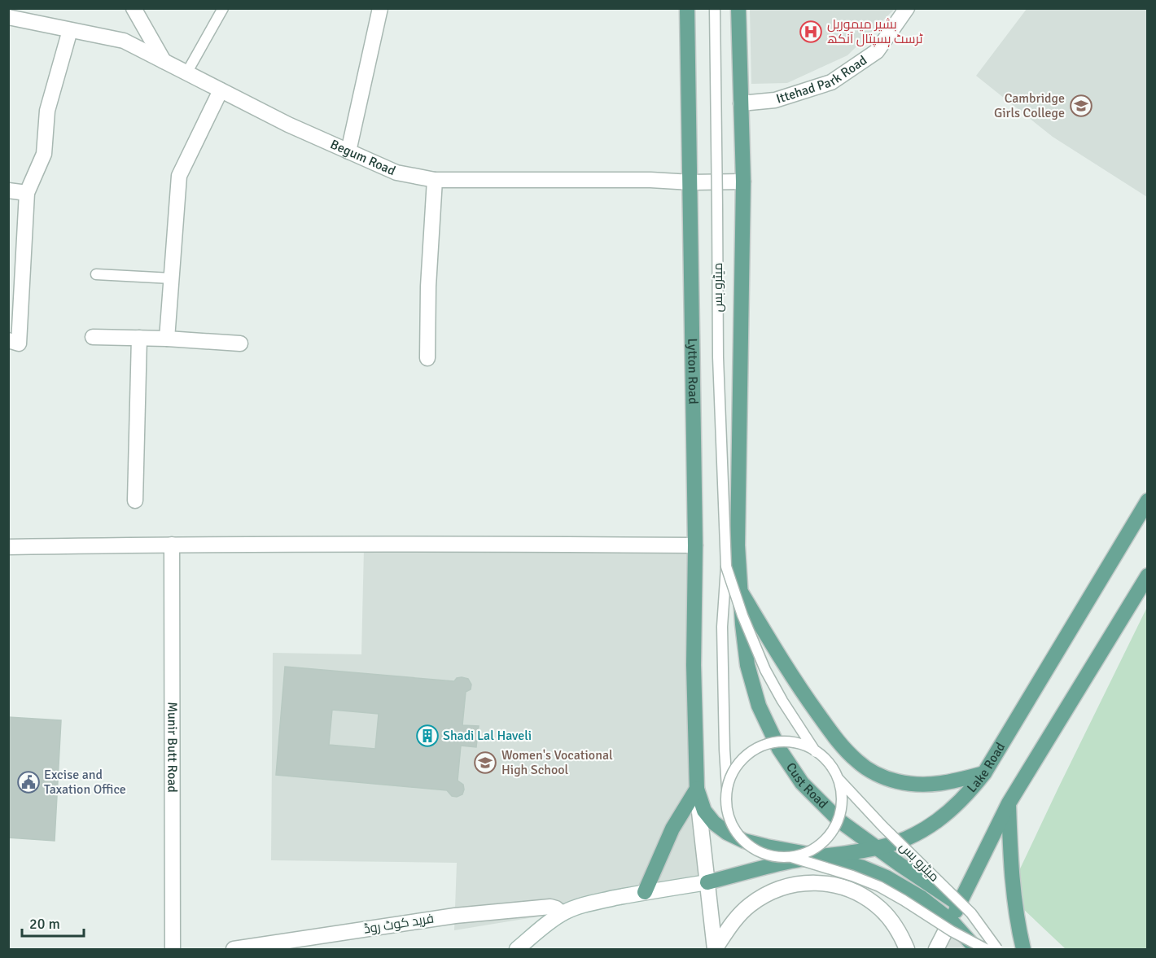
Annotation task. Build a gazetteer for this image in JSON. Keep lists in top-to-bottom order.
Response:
{
  "streets": {
    "main road": ["Lytton Road", "Lake Road", "Cust Road"],
    "street": [
      "Ittehad Park Road",
      "Begum Road",
      "Munir Butt Road",
      "فرید کوٹ روڈ"
    ],
    "lane": ["میٹرو بس"]
  },
  "crossings": [
    ["Begum Road", "Lytton Road"],
    ["Begum Road", "Cust Road"],
    ["Lake Road", "Cust Road"]
  ],
  "places": {
    "hospital": ["بشیر میموریل ٹرسٹ ہسپتال آنکھ"],
    "school or university": ["Cambridge Girls College", "Women's Vocational High School"],
    "building": ["Shadi Lal Haveli"],
    "public building": ["Excise and Taxation Office"]
  },
  "scale_bar": "20 m"
}
